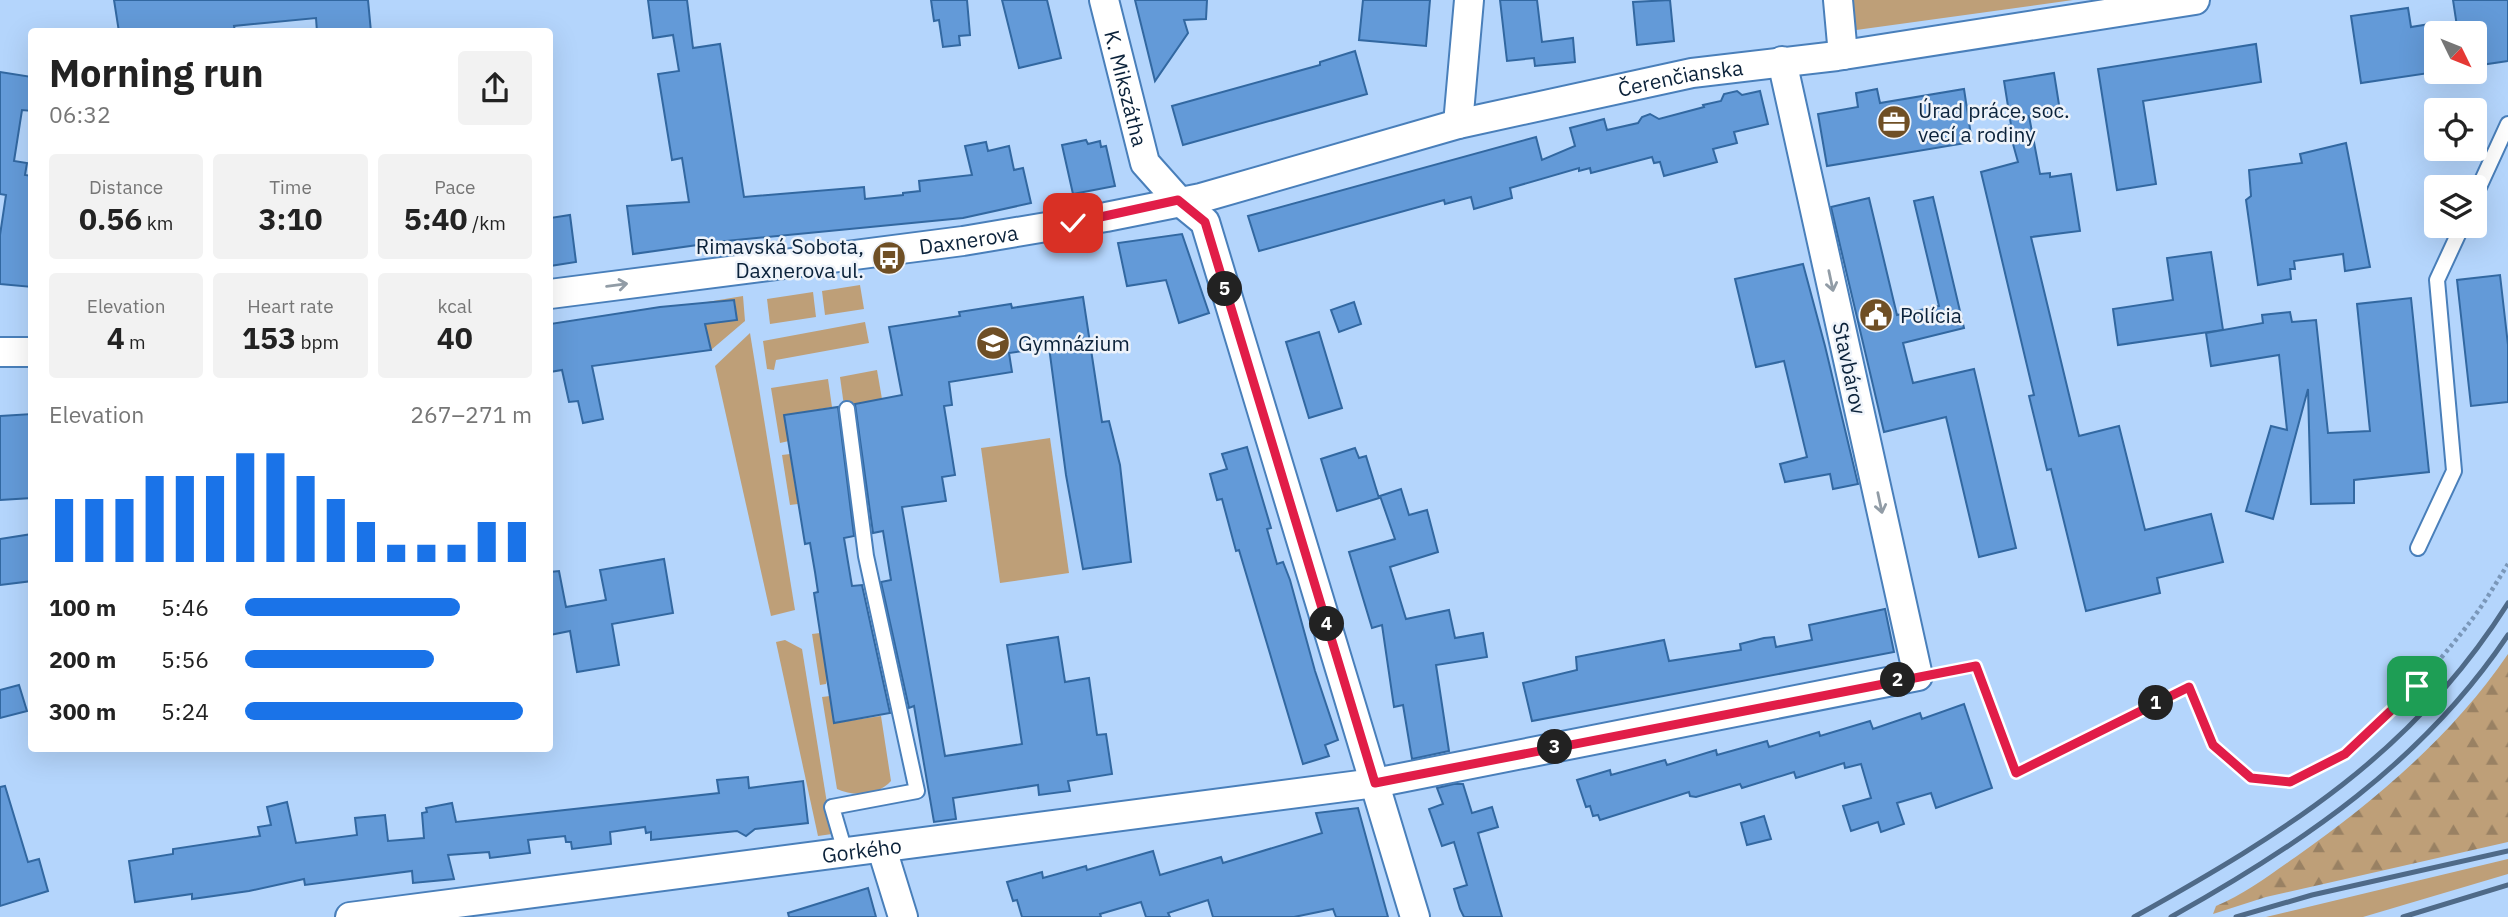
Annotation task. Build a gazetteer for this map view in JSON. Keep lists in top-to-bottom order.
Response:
{
  "streets": {
    "street": [
      "Čerenčianska",
      "K. Mikszátha",
      "Daxnerova",
      "Stavbárov",
      "Gorkého"
    ]
  },
  "crossings": [
    ["Čerenčianska", "K. Mikszátha"],
    ["Čerenčianska", "Daxnerova"],
    ["Čerenčianska", "Stavbárov"],
    ["K. Mikszátha", "Daxnerova"],
    ["K. Mikszátha", "Gorkého"],
    ["Stavbárov", "Gorkého"]
  ],
  "one_way": ["Daxnerova", "Stavbárov"],
  "places": {
    "office": ["Úrad práce, soc. vecí a rodiny"],
    "bus stop": ["Rimavská Sobota, Daxnerova ul."],
    "public building": ["Polícia"],
    "school or university": ["Gymnázium"]
  },
  "north": "bottom right",
  "page": {
    "heading": ["Morning run", "06:32"],
    "stats": [
      ["Distance", "0.56 km"],
      ["Time", "3:10"],
      ["Pace", "5:40 /km"],
      ["Elevation", "4 m"],
      ["Heart rate", "153 bpm"],
      ["kcal", "40"]
    ],
    "pins": [
      "5",
      "4",
      "2",
      "1",
      "3"
    ],
    "chart": ["Elevation", "267–271 m"],
    "list": [
      {
        "name": "100 m",
        "note": "5:46"
      },
      {
        "name": "200 m",
        "note": "5:56"
      },
      {
        "name": "300 m",
        "note": "5:24"
      }
    ]
  }
}
